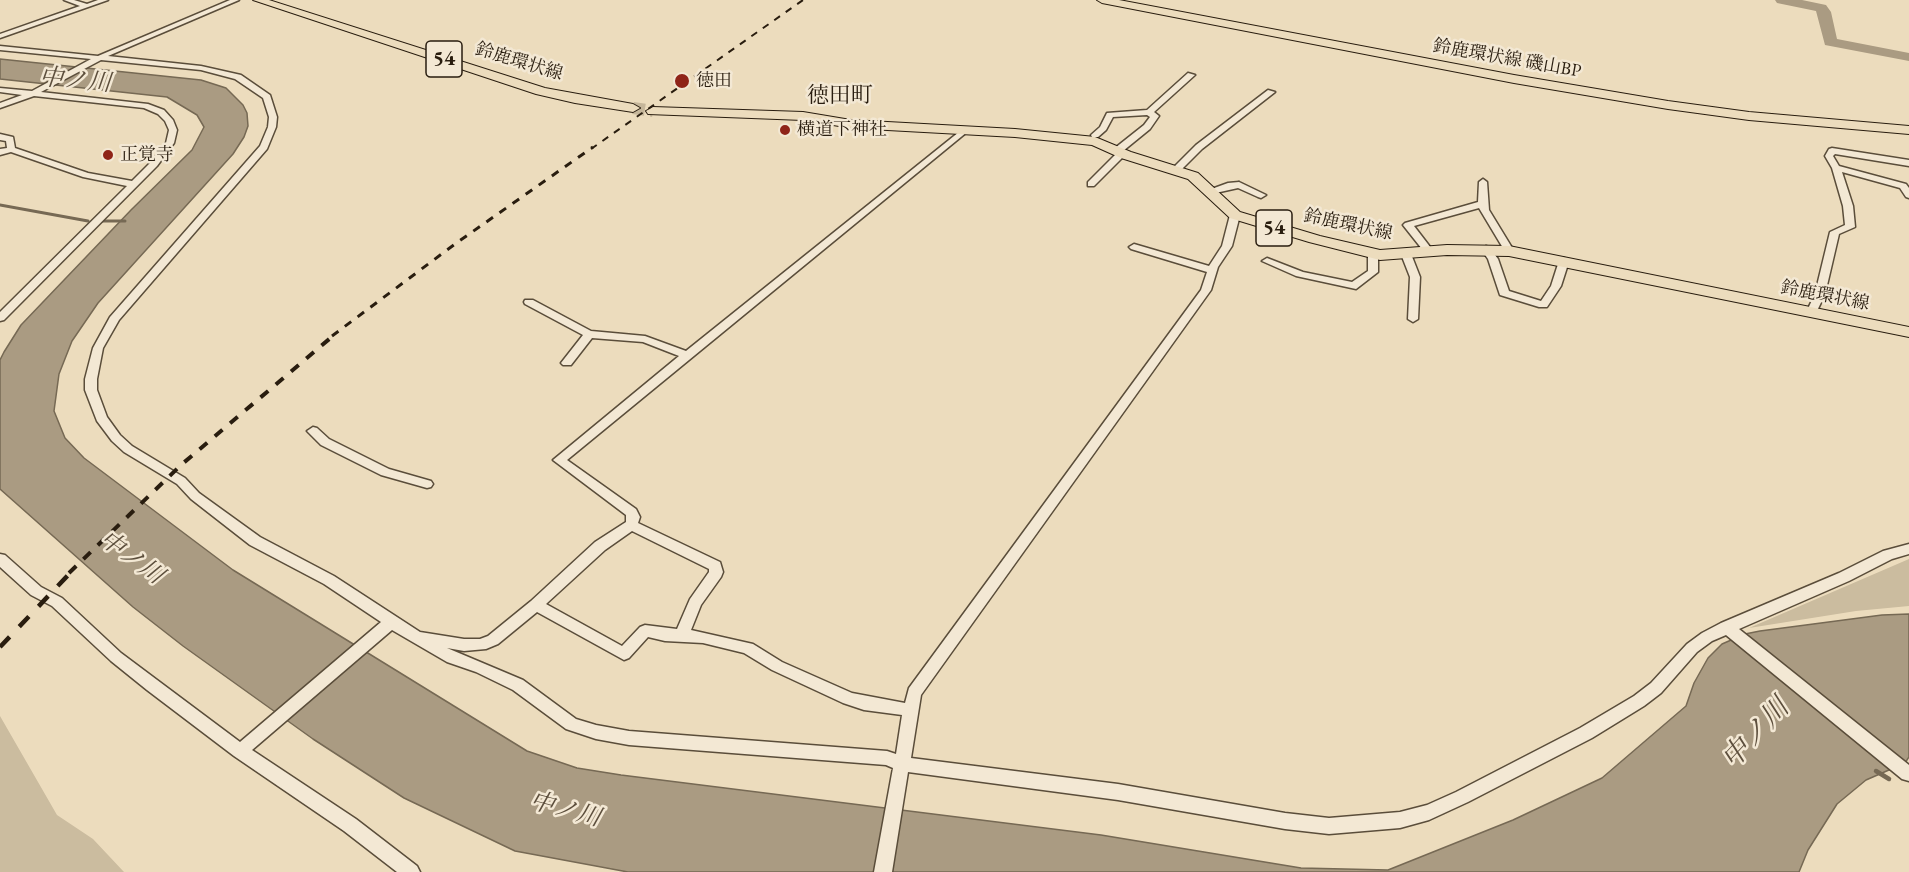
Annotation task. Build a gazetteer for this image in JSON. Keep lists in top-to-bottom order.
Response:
{
  "streets": {
    "main road": ["54", "鈴鹿環状線 磯山BP", "鈴鹿環状線"]
  },
  "districts": ["徳田町"],
  "water": ["中ノ川"],
  "places": ["徳田", "横道下神社", "正覚寺"]
}
